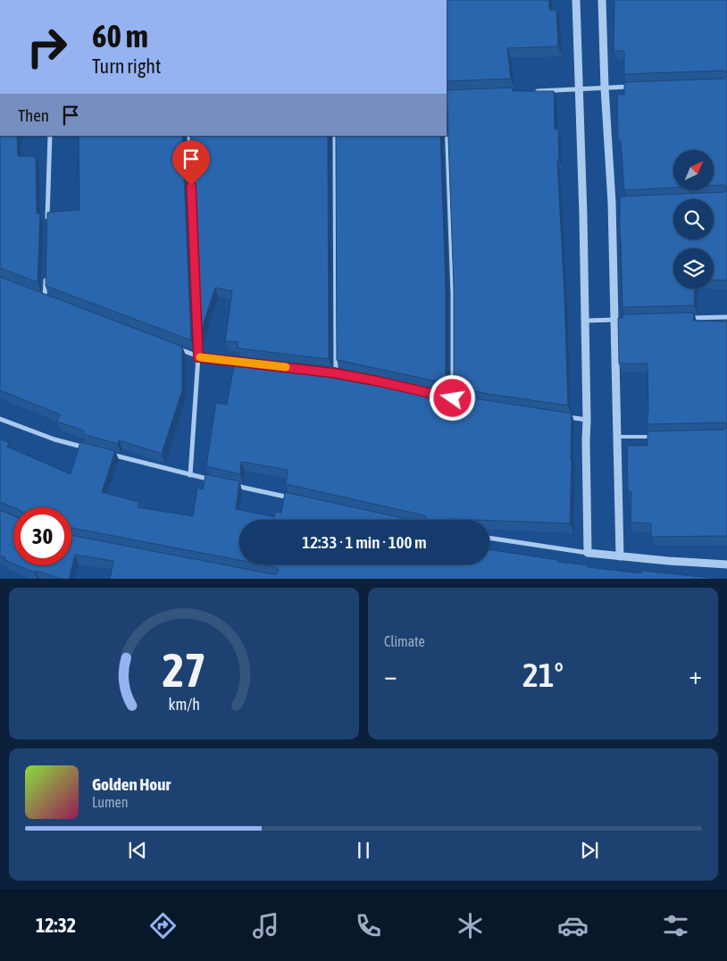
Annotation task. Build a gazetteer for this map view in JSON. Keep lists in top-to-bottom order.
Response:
{
  "north": "top right",
  "page": {
    "turn": ["60 m", "Turn right"],
    "then": "Then",
    "limit": "30",
    "trip": "12:33 · 1 min · 100 m",
    "tile": "Climate",
    "heat": ["−", "21°", "+"],
    "song": ["Golden Hour", "Lumen"],
    "tabs": "12:32",
    "gauge": ["27", "km/h"]
  }
}
